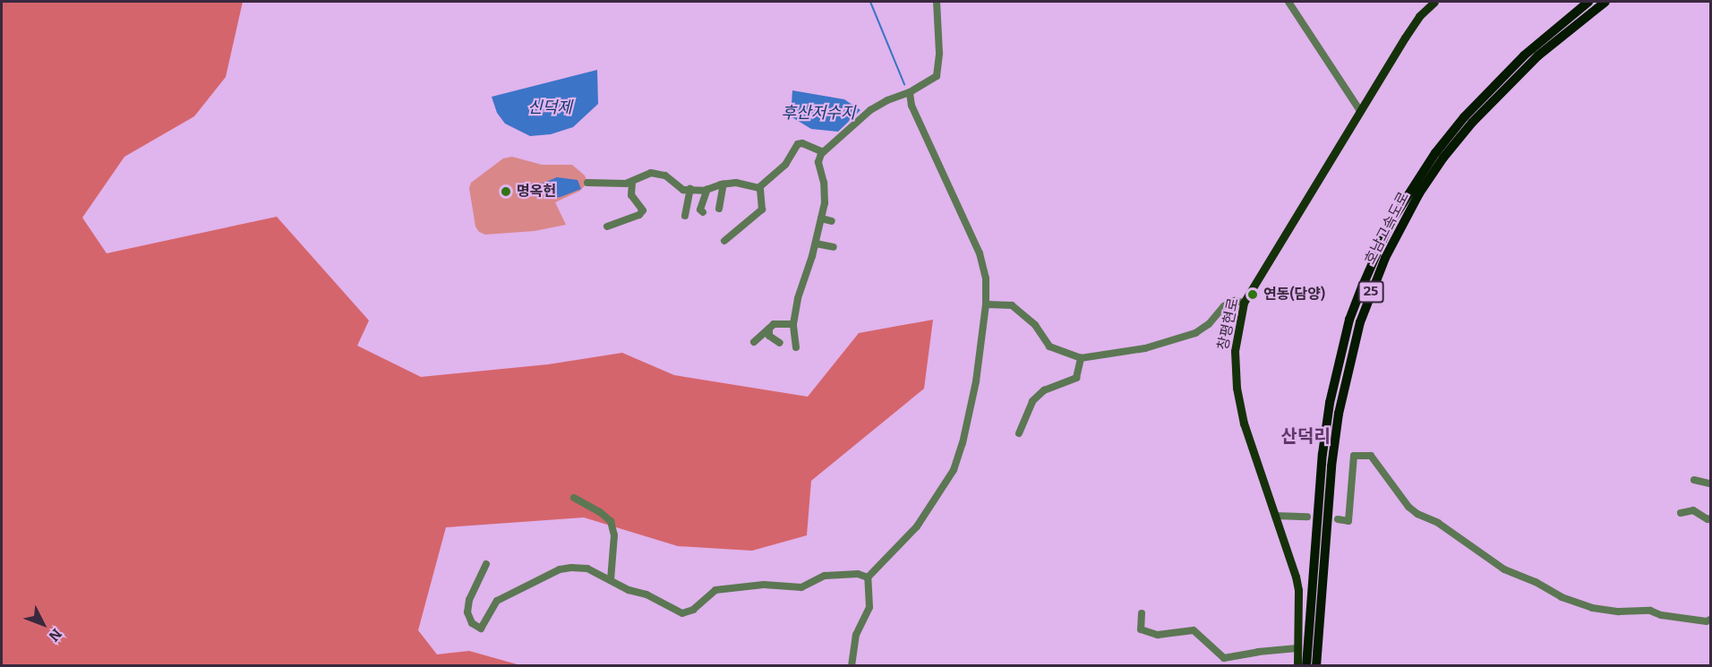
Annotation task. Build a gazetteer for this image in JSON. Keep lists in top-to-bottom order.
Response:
{
  "streets": {
    "highway": ["호남고속도로", "25"],
    "main road": ["창평현로"]
  },
  "districts": ["산덕리"],
  "water": ["신덕제", "후산저수지"],
  "places": ["명옥헌", "연동(담양)"],
  "north": "bottom right"
}
